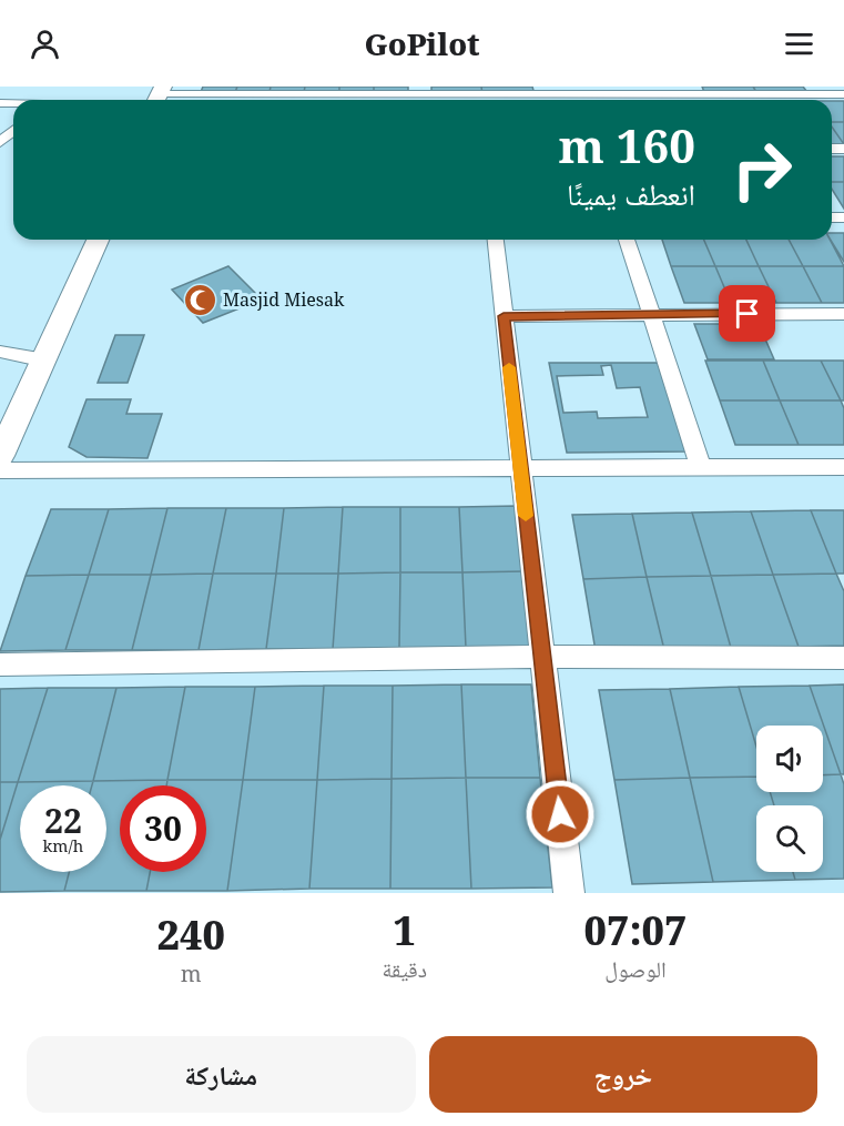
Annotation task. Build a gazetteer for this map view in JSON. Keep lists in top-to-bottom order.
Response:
{
  "places": {
    "mosque": ["Masjid Miesak"]
  },
  "page": {
    "header": "GoPilot",
    "turn": ["160 m", "انعطف يمينًا"],
    "speed": "22 km/h",
    "limit": "30",
    "eta": [
      "07:07",
      "الوصول",
      "1",
      "دقيقة",
      "240",
      "m"
    ],
    "buttons": ["خروج", "مشاركة"]
  }
}
